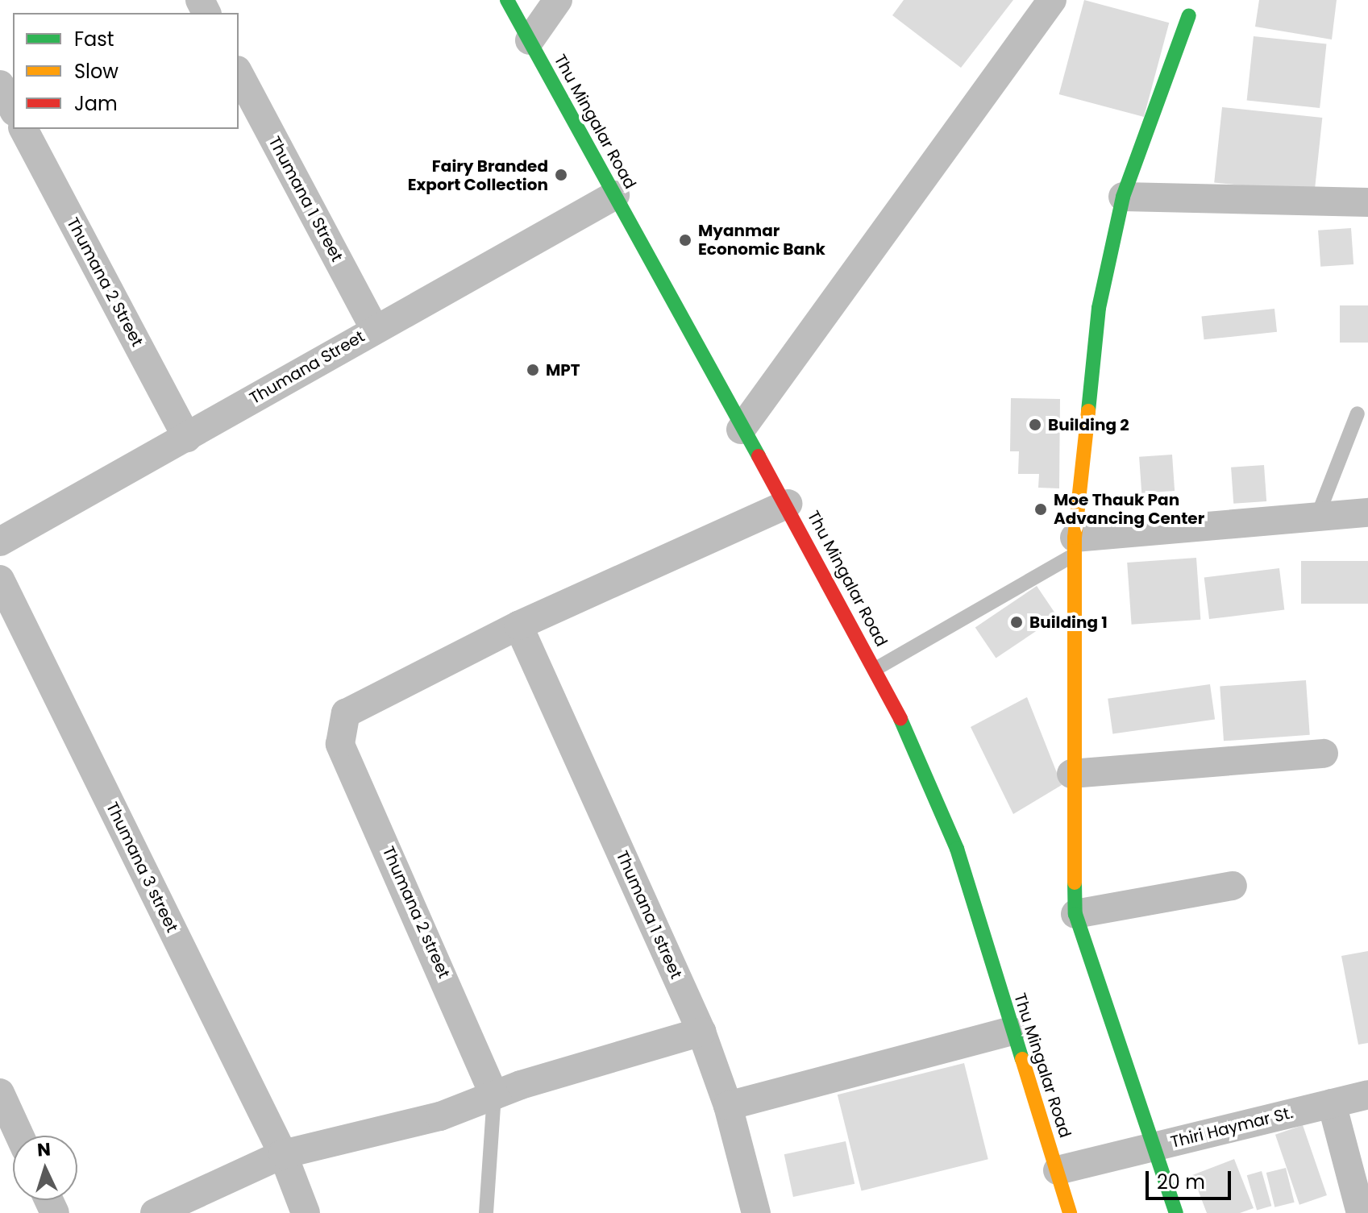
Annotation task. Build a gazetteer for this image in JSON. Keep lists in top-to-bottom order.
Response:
{
  "streets": {
    "main road": ["Thu Mingalar Road"],
    "street": [
      "Thumana 1 Street",
      "Thumana 2 Street",
      "Thumana Street",
      "Thumana 3 street",
      "Thumana 2 street",
      "Thumana 1 street",
      "Thiri Haymar St."
    ]
  },
  "crossings": [
    ["Thu Mingalar Road", "Thumana Street"],
    ["Thu Mingalar Road", "Thiri Haymar St."],
    ["Thumana 1 Street", "Thumana Street"],
    ["Thumana 2 Street", "Thumana Street"],
    ["Thumana 2 street", "Thumana 1 street"]
  ],
  "places": [
    "Fairy Branded Export Collection",
    "Myanmar Economic Bank",
    "MPT",
    "Building 2",
    "Moe Thauk Pan Advancing Center",
    "Building 1"
  ],
  "legend": ["Fast", "Slow", "Jam"],
  "scale_bar": "20 m",
  "north": "top"
}
